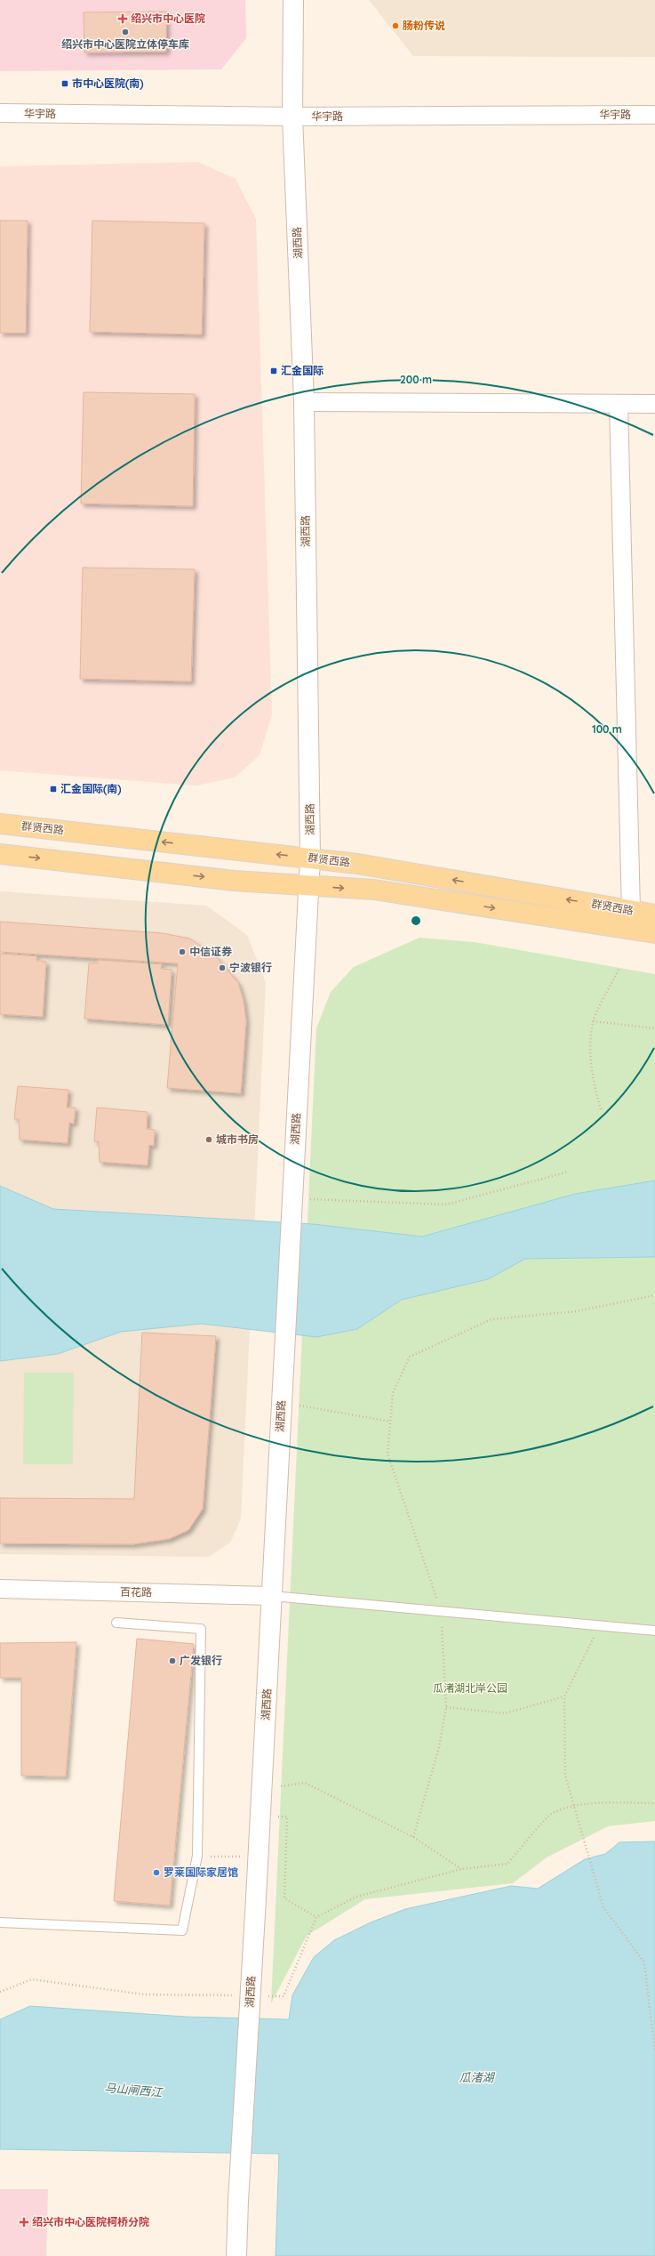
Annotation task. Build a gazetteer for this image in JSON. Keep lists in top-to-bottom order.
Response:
{
  "streets": {
    "main road": ["群贤西路"],
    "street": ["华宇路", "湖西路", "百花路"]
  },
  "crossings": [
    ["华宇路", "湖西路"],
    ["湖西路", "群贤西路"],
    ["湖西路", "百花路"]
  ],
  "water": ["瓜渚湖", "马山闸西江"],
  "parks": ["瓜渚湖北岸公园"],
  "places": {
    "health": ["绍兴市中心医院", "绍兴市中心医院柯桥分院"],
    "other": [
      "肠粉传说",
      "绍兴市中心医院立体停车库",
      "中信证券",
      "宁波银行",
      "城市书房",
      "广发银行",
      "罗莱国际家居馆"
    ],
    "transit": ["市中心医院(南)", "汇金国际", "汇金国际(南)"]
  },
  "rings": ["200 m", "100 m"]
}
